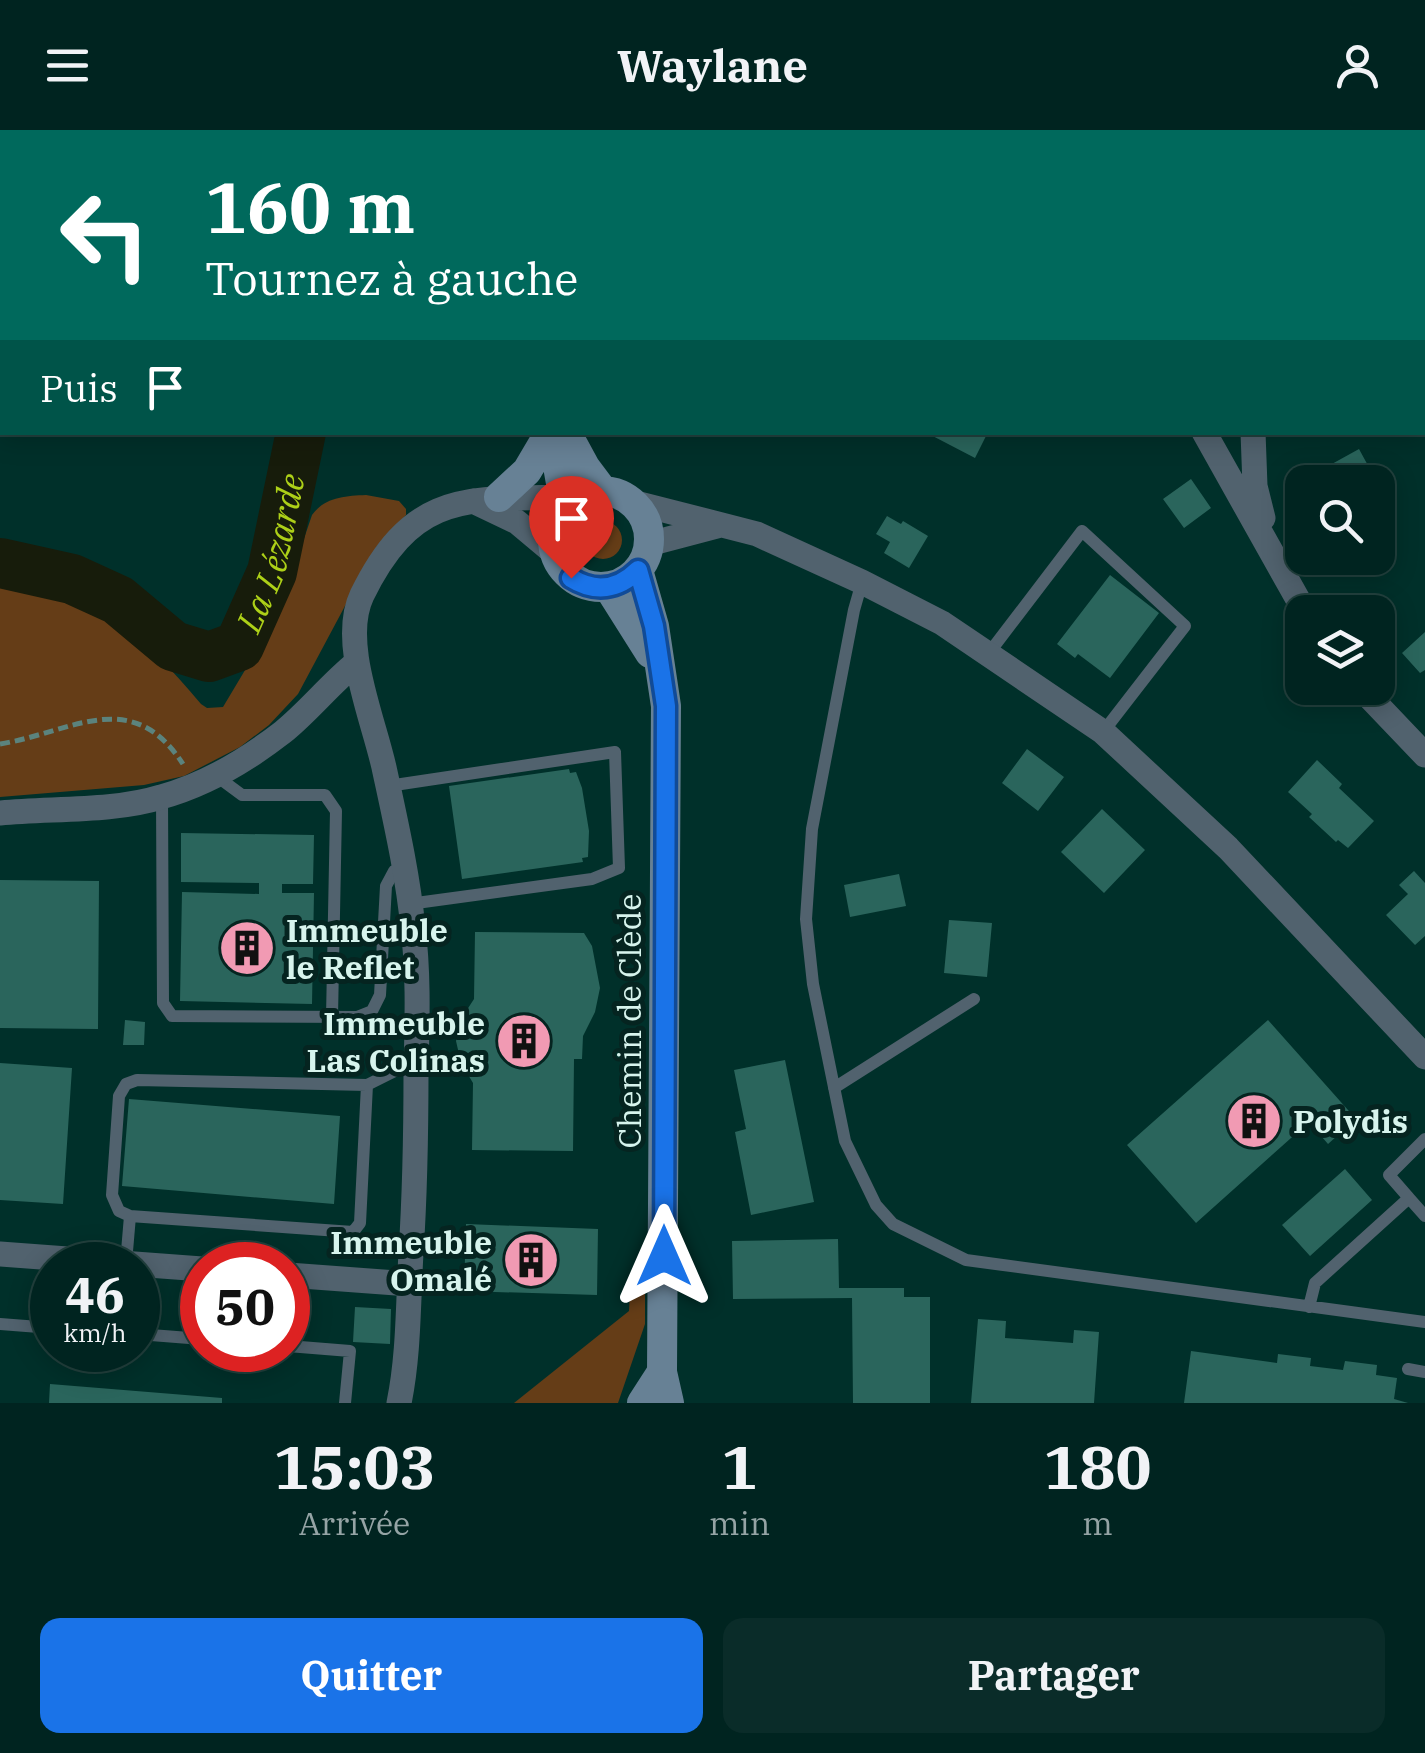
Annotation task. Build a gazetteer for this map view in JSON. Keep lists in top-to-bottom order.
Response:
{
  "streets": {
    "main road": ["Chemin de Clède"]
  },
  "water": ["La Lézarde"],
  "places": {
    "building": [
      "Immeuble le Reflet",
      "Immeuble Las Colinas",
      "Polydis",
      "Immeuble Omalé"
    ]
  },
  "page": {
    "header": "Waylane",
    "turn": ["160 m", "Tournez à gauche"],
    "then": "Puis",
    "speed": "46 km/h",
    "limit": "50",
    "eta": [
      "15:03",
      "Arrivée",
      "1",
      "min",
      "180",
      "m"
    ],
    "buttons": ["Quitter", "Partager"]
  }
}
